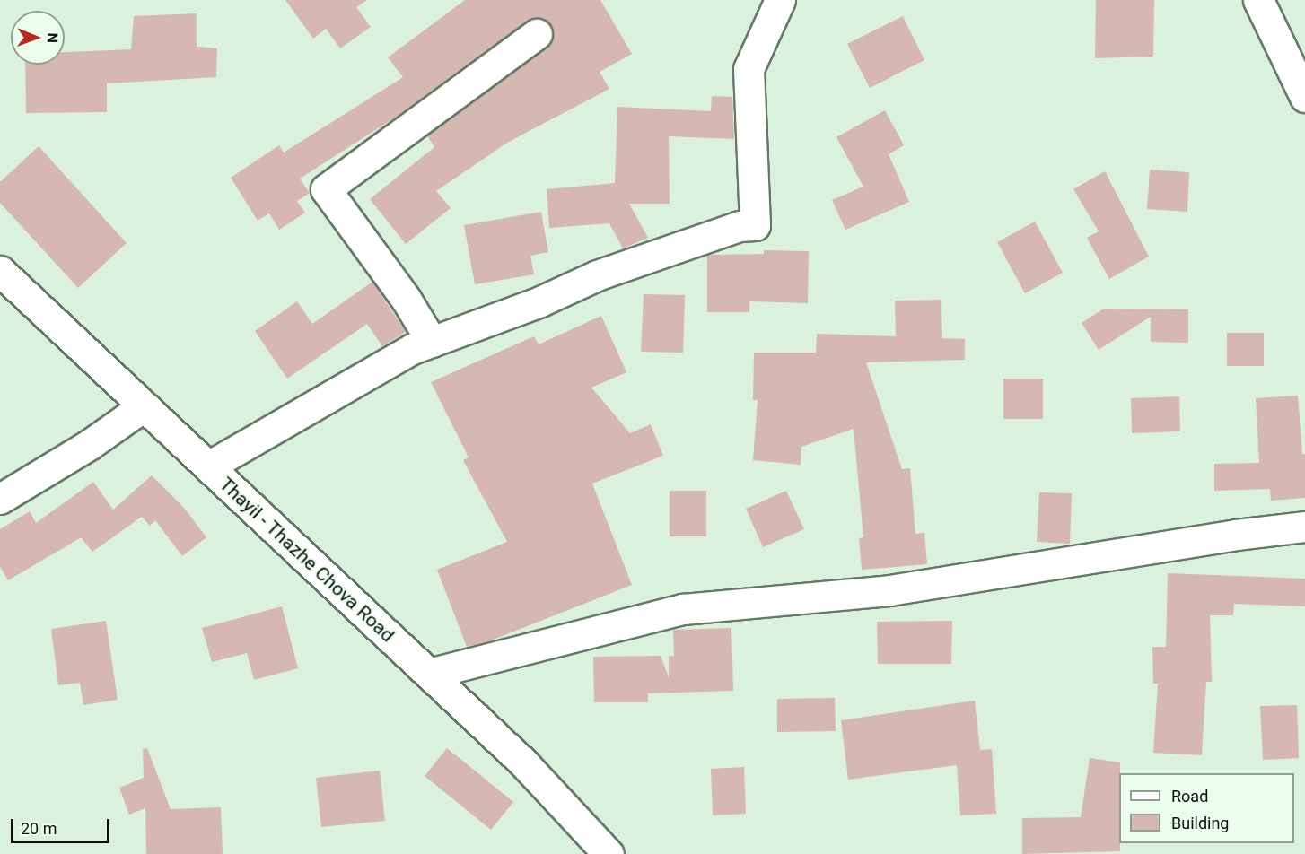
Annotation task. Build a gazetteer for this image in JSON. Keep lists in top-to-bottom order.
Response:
{
  "streets": {
    "street": ["Thayil - Thazhe Chova Road"]
  },
  "legend": ["Road", "Building"],
  "scale_bar": "20 m",
  "north": "right"
}
